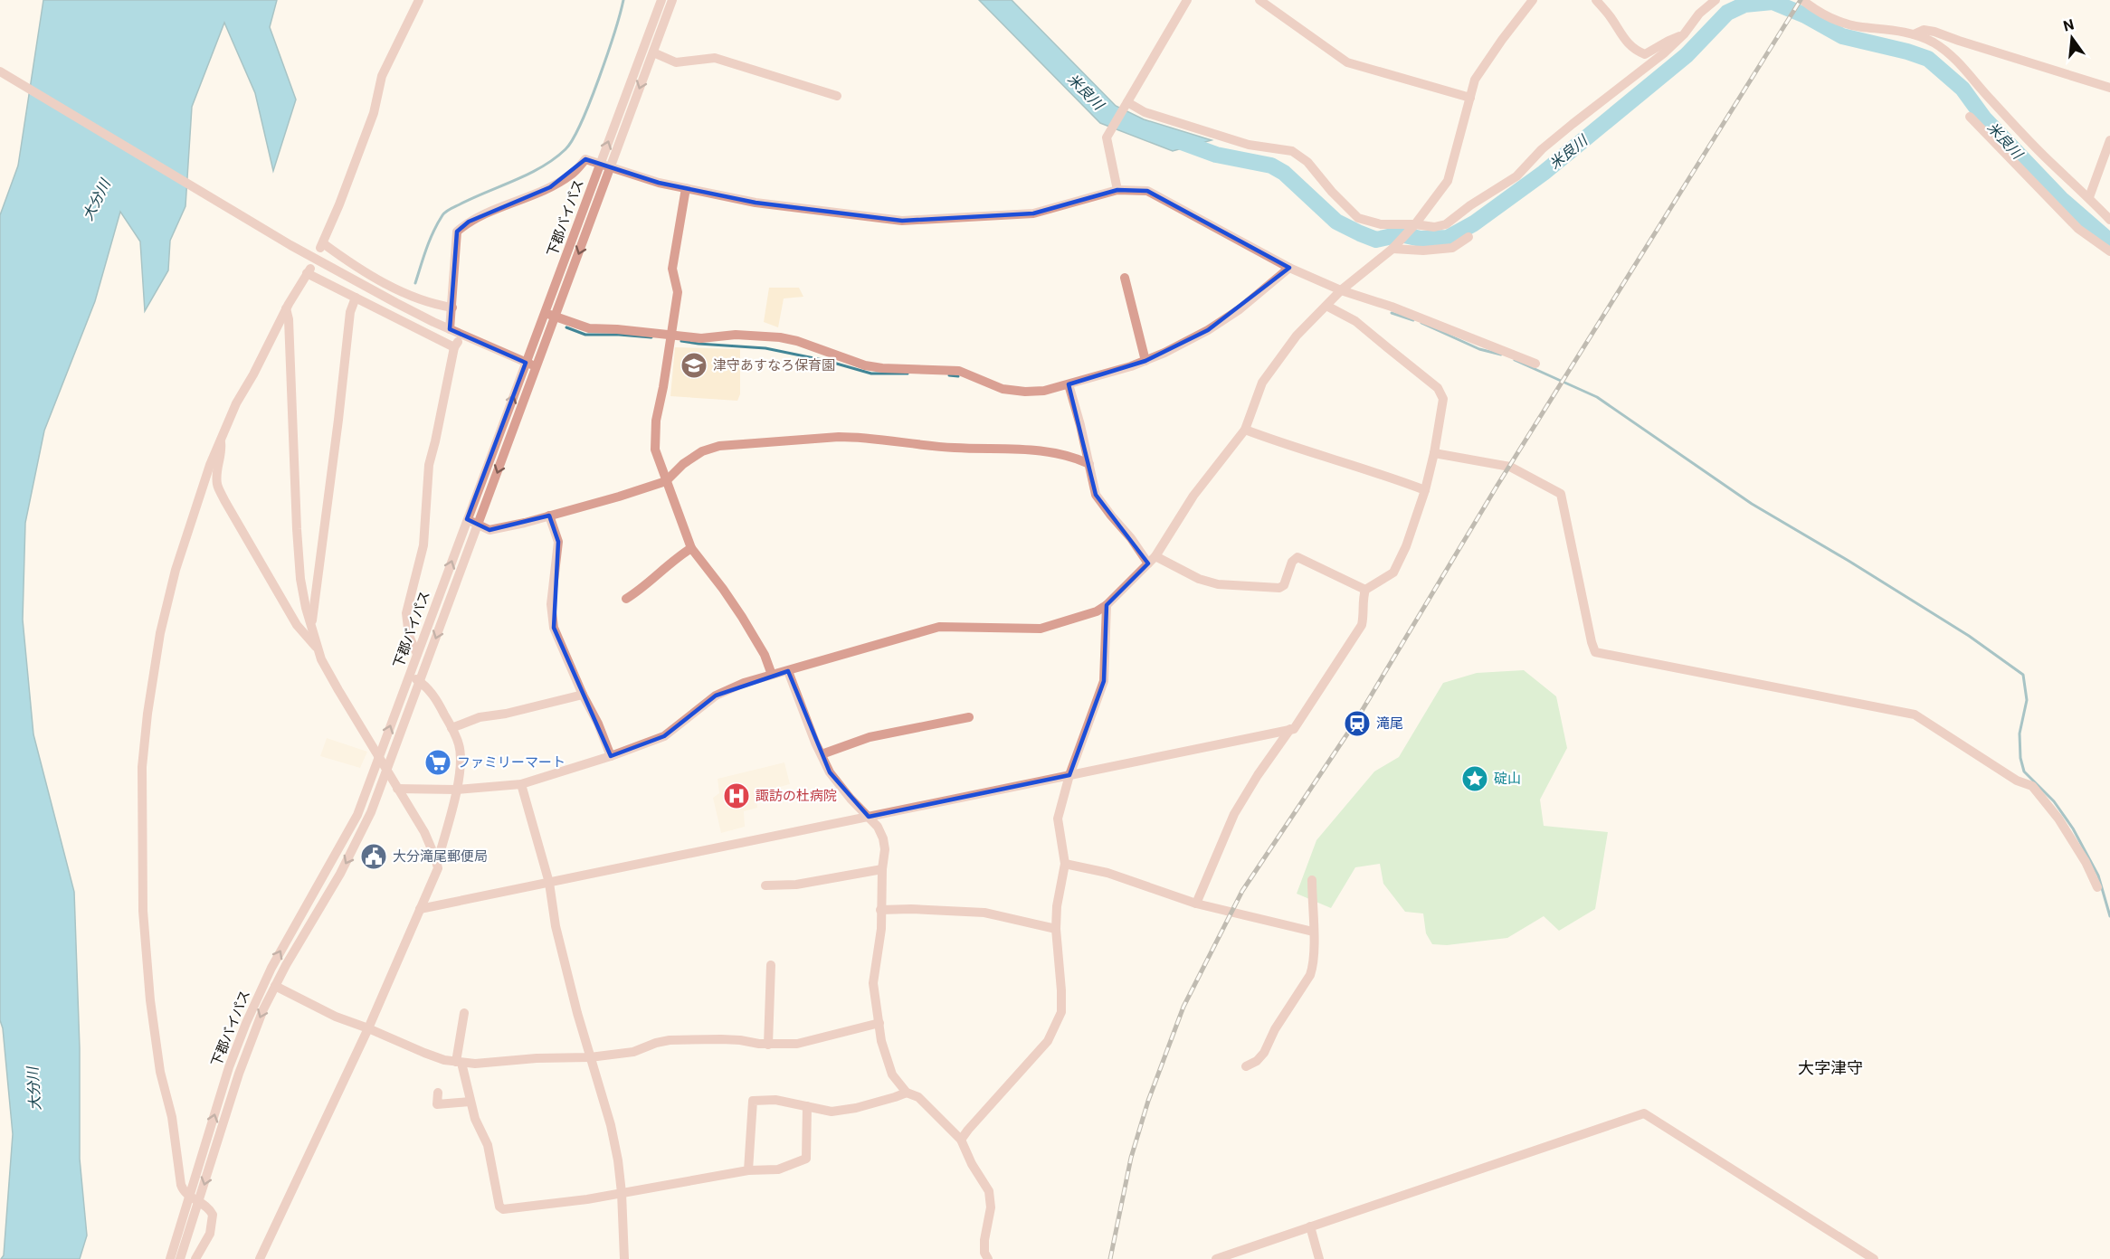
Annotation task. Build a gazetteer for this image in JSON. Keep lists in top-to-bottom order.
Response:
{
  "streets": {
    "street": ["下郡バイパス"]
  },
  "districts": ["大字津守"],
  "water": ["米良川", "大分川"],
  "places": {
    "school or university": ["津守あすなろ保育園"],
    "station": ["滝尾"],
    "supermarket": ["ファミリーマート"],
    "place": ["碇山"],
    "hospital": ["諏訪の杜病院"],
    "public building": ["大分滝尾郵便局"]
  },
  "north": "top"
}
